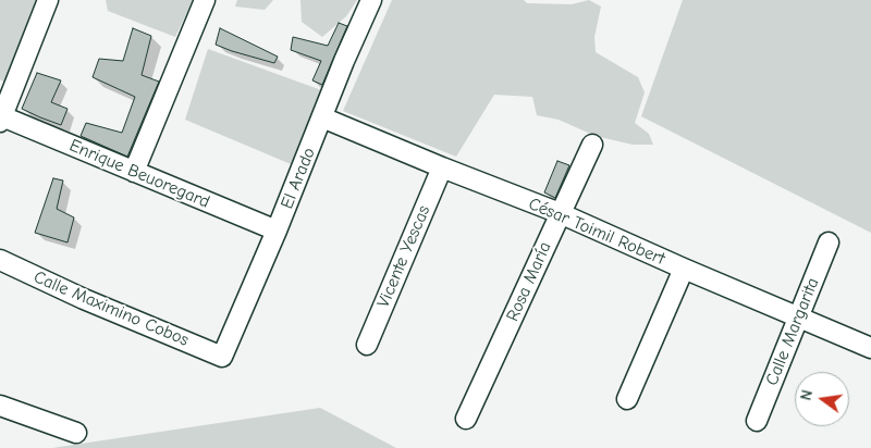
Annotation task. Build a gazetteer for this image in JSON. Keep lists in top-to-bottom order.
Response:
{
  "streets": {
    "street": [
      "Enrique Beuoregard",
      "El Arado",
      "César Toimil Robert",
      "Vicente Yescas",
      "Rosa María",
      "Calle Maximino Cobos",
      "Calle Margarita"
    ]
  },
  "crossings": [
    ["Enrique Beuoregard", "El Arado"],
    ["El Arado", "César Toimil Robert"],
    ["El Arado", "Calle Maximino Cobos"],
    ["César Toimil Robert", "Vicente Yescas"],
    ["César Toimil Robert", "Rosa María"],
    ["César Toimil Robert", "Calle Margarita"]
  ],
  "north": "left"
}
